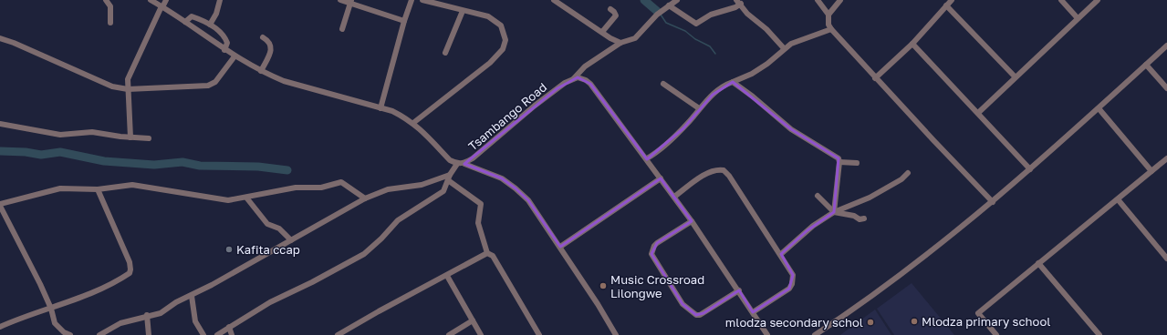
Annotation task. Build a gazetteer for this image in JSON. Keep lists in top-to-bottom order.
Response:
{
  "streets": {
    "street": ["Tsambango Road"]
  },
  "places": [
    "Kafita ccap",
    "Music Crossroad Lilongwe",
    "Mlodza primary school",
    "mlodza secondary schol"
  ]
}
